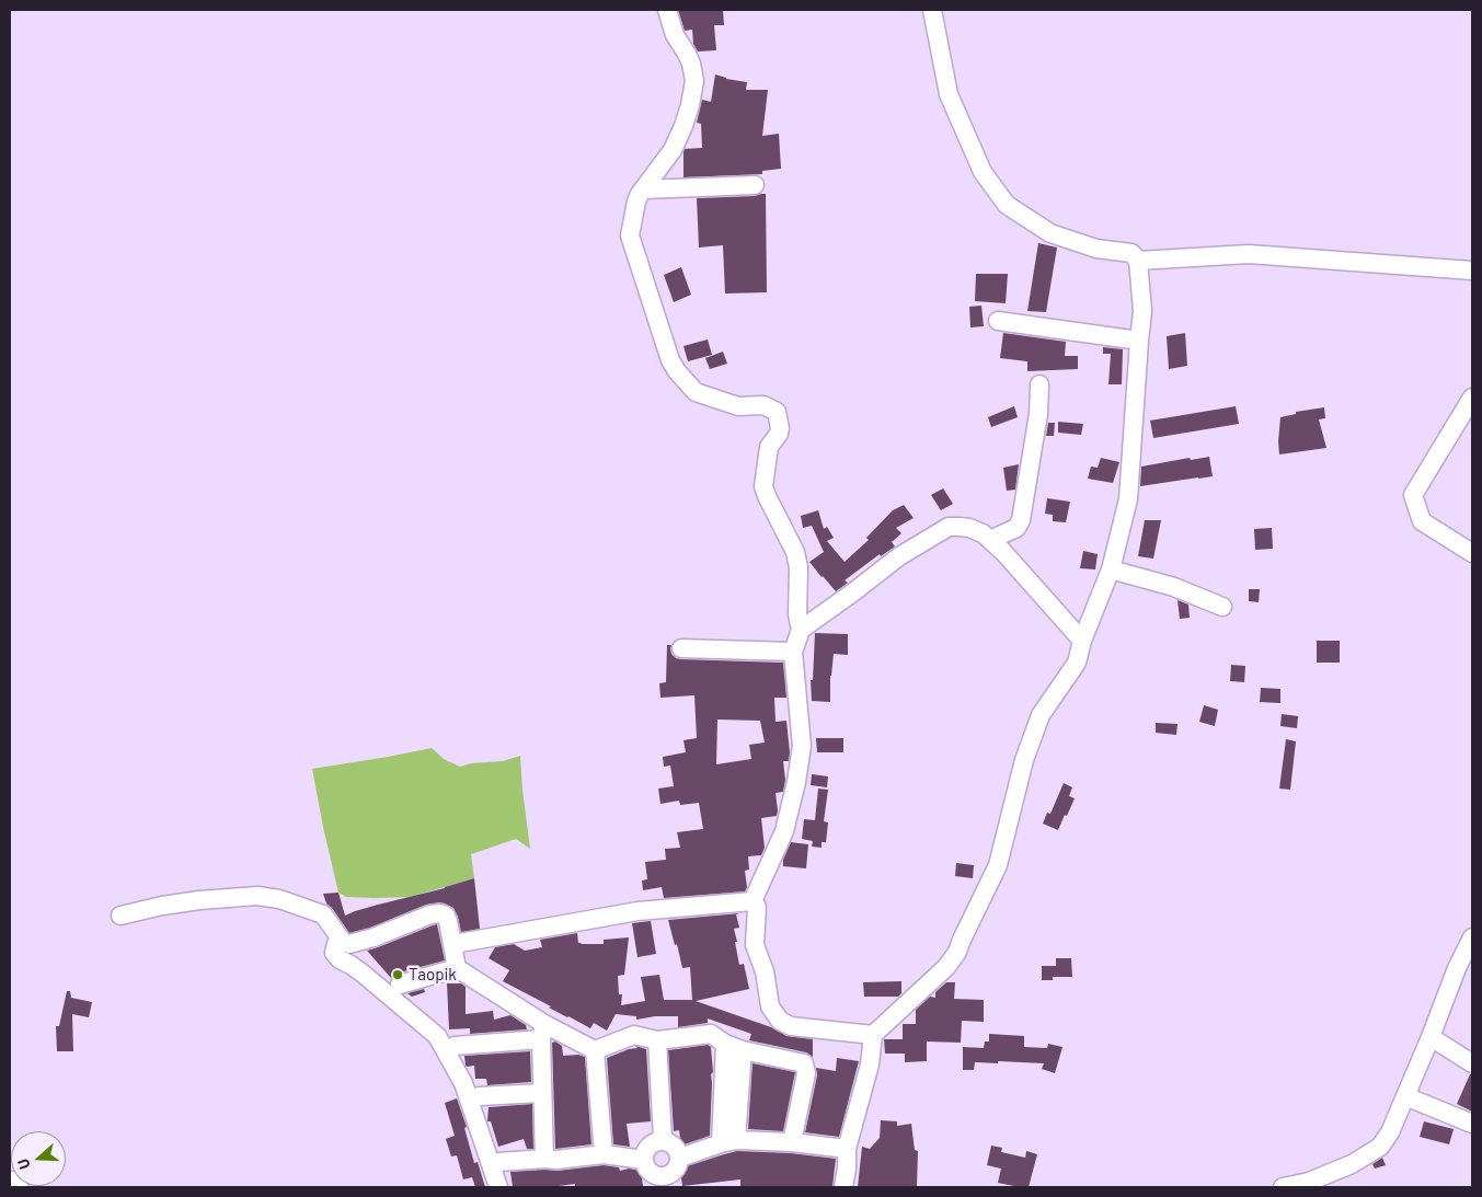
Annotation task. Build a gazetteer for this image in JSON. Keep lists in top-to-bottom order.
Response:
{
  "places": ["Taopik"],
  "north": "left"
}
